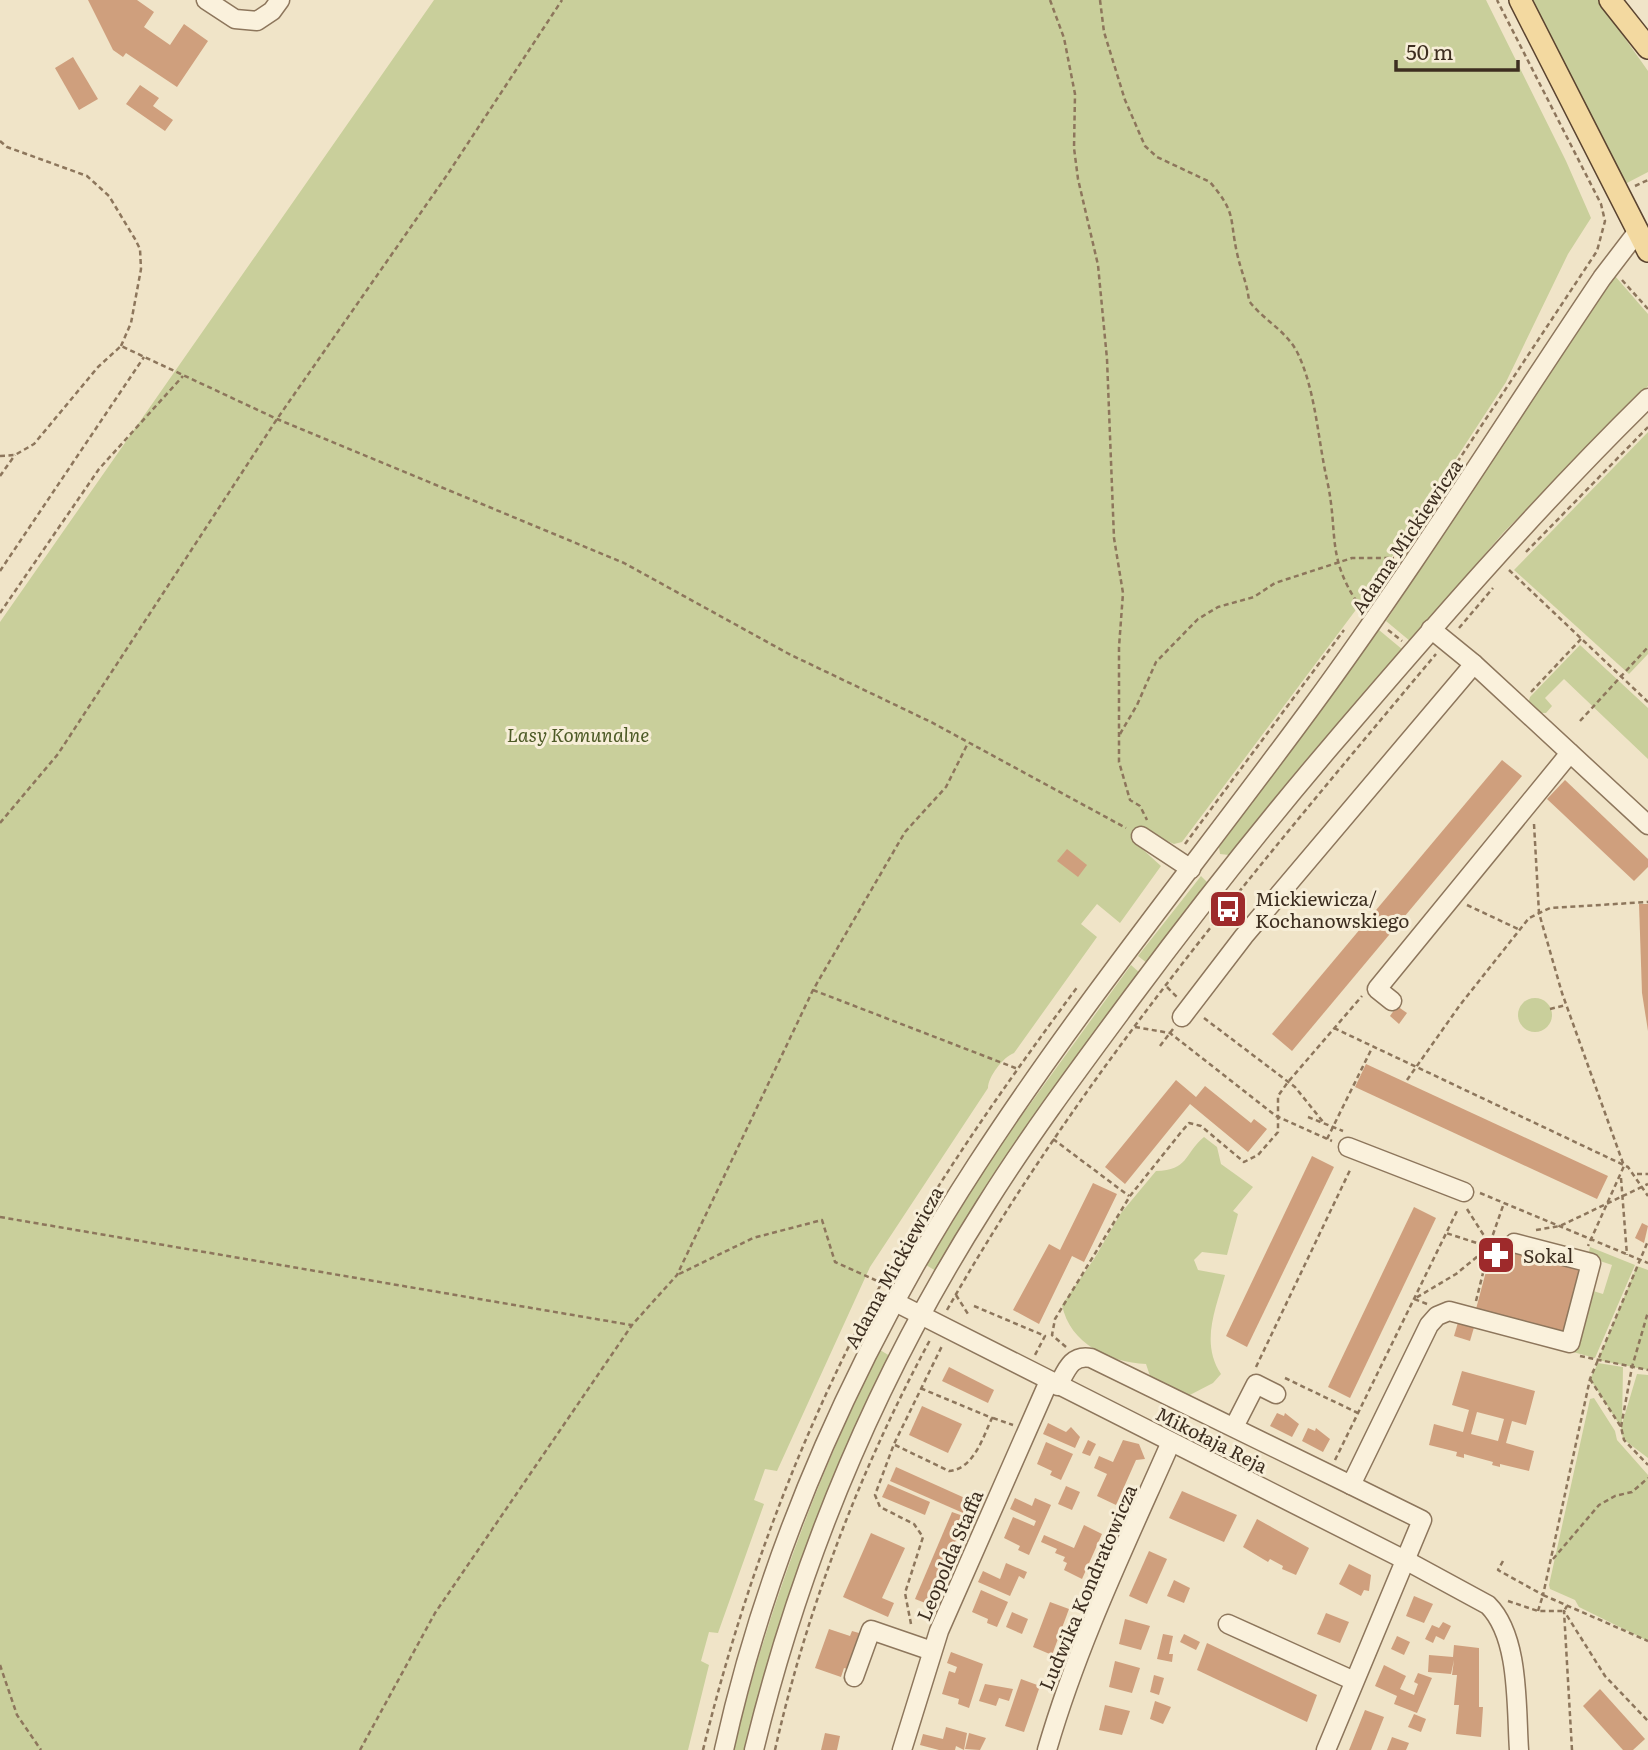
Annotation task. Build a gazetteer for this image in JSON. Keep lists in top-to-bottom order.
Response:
{
  "streets": {
    "street": [
      "Adama Mickiewicza",
      "Mikołaja Reja",
      "Leopolda Staffa",
      "Ludwika Kondratowicza"
    ]
  },
  "crossings": [
    ["Adama Mickiewicza", "Mikołaja Reja"],
    ["Mikołaja Reja", "Leopolda Staffa"],
    ["Mikołaja Reja", "Ludwika Kondratowicza"]
  ],
  "parks": ["Lasy Komunalne"],
  "places": {
    "bus stop": ["Mickiewicza/ Kochanowskiego"],
    "pharmacy": ["Sokal"]
  },
  "scale_bar": "50 m"
}
